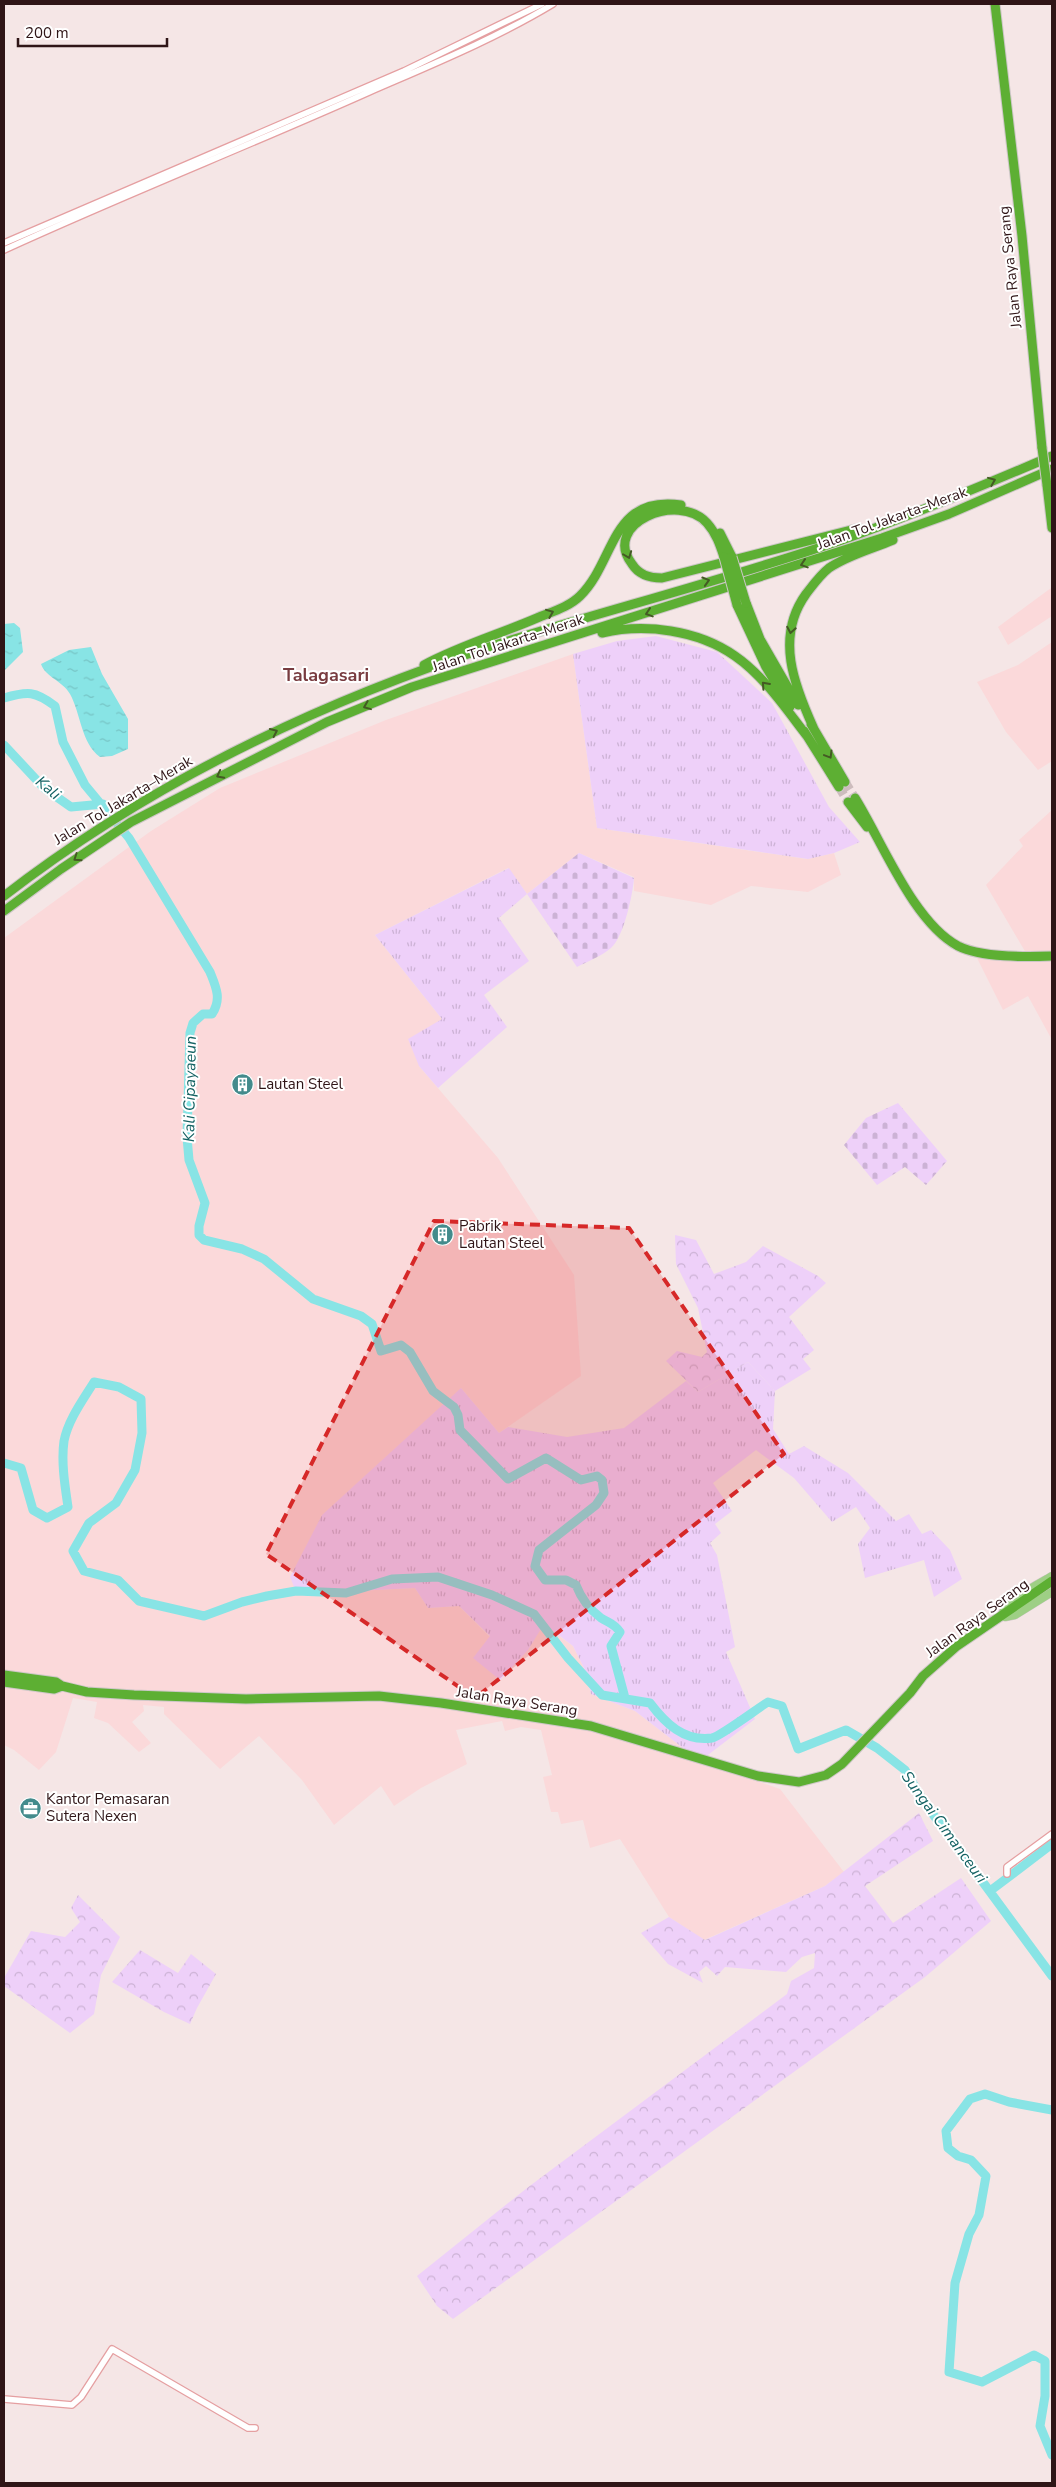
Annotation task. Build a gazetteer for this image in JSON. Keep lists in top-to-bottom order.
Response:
{
  "streets": {
    "highway": ["Jalan Raya Serang", "Jalan Tol Jakarta–Merak"]
  },
  "districts": ["Talagasari"],
  "water": ["Kali", "Kali Cipayaeun", "Sungai Cimanceuri"],
  "places": {
    "building": ["Lautan Steel", "Pabrik Lautan Steel"],
    "office": ["Kantor Pemasaran Sutera Nexen"]
  },
  "scale_bar": "200 m"
}
